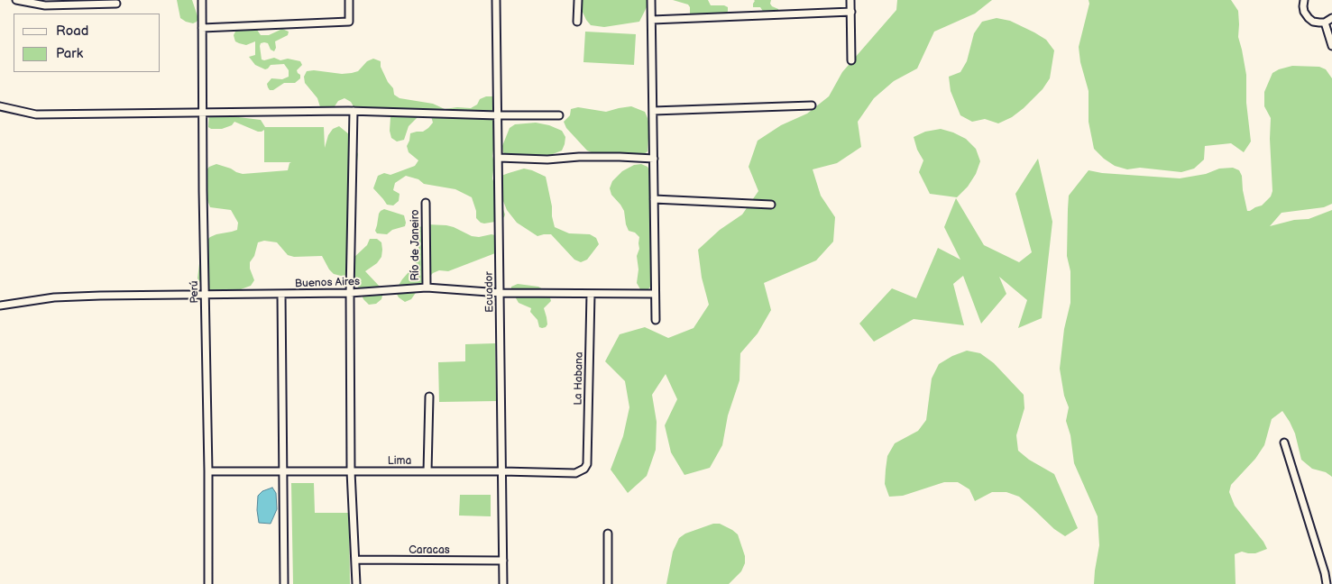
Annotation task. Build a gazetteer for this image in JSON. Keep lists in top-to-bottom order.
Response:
{
  "streets": {
    "street": [
      "Río de Janeiro",
      "Buenos Aires",
      "Perú",
      "Ecuador",
      "La Habana",
      "Lima",
      "Caracas"
    ]
  },
  "crossings": [
    ["Río de Janeiro", "Buenos Aires"],
    ["Buenos Aires", "Perú"],
    ["Buenos Aires", "Ecuador"],
    ["Buenos Aires", "La Habana"],
    ["Perú", "Lima"],
    ["Ecuador", "Lima"],
    ["Ecuador", "Caracas"],
    ["La Habana", "Lima"]
  ],
  "legend": ["Road", "Park"]
}
